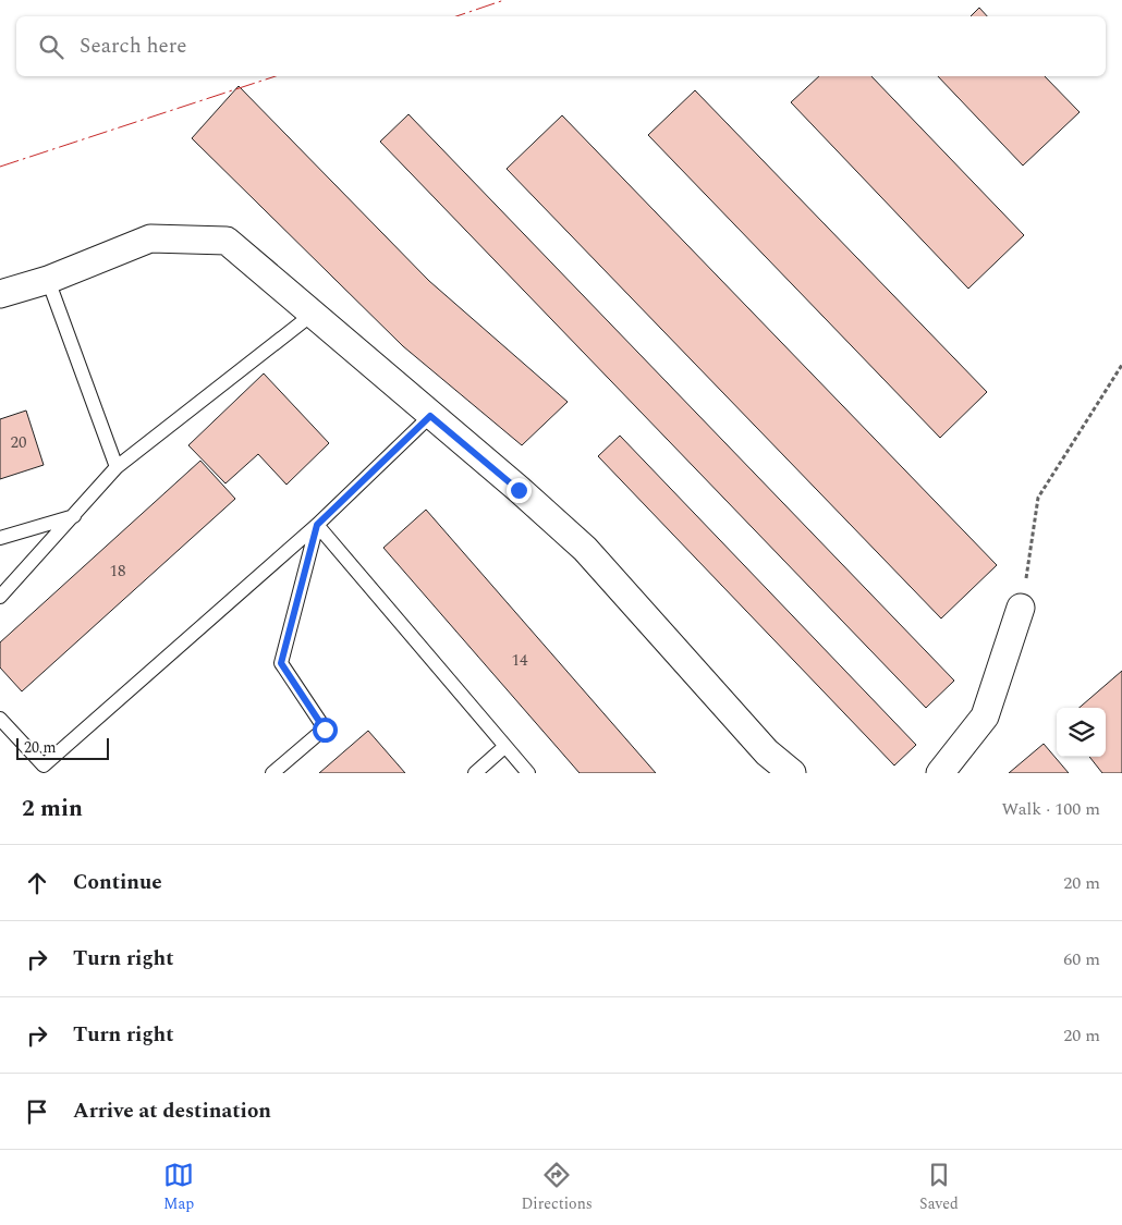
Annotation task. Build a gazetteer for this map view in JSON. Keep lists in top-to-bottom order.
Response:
{
  "house_numbers": ["20", "18", "14"],
  "scale_bar": "20 m",
  "page": {
    "search": "Search here",
    "scale": "20 m",
    "heading": ["2 min", "Walk · 100 m"],
    "list": [
      ["Continue", "20 m"],
      ["Turn right", "60 m"],
      ["Turn right", "20 m"],
      "Arrive at destination"
    ],
    "nav": ["Map", "Directions", "Saved"]
  }
}
